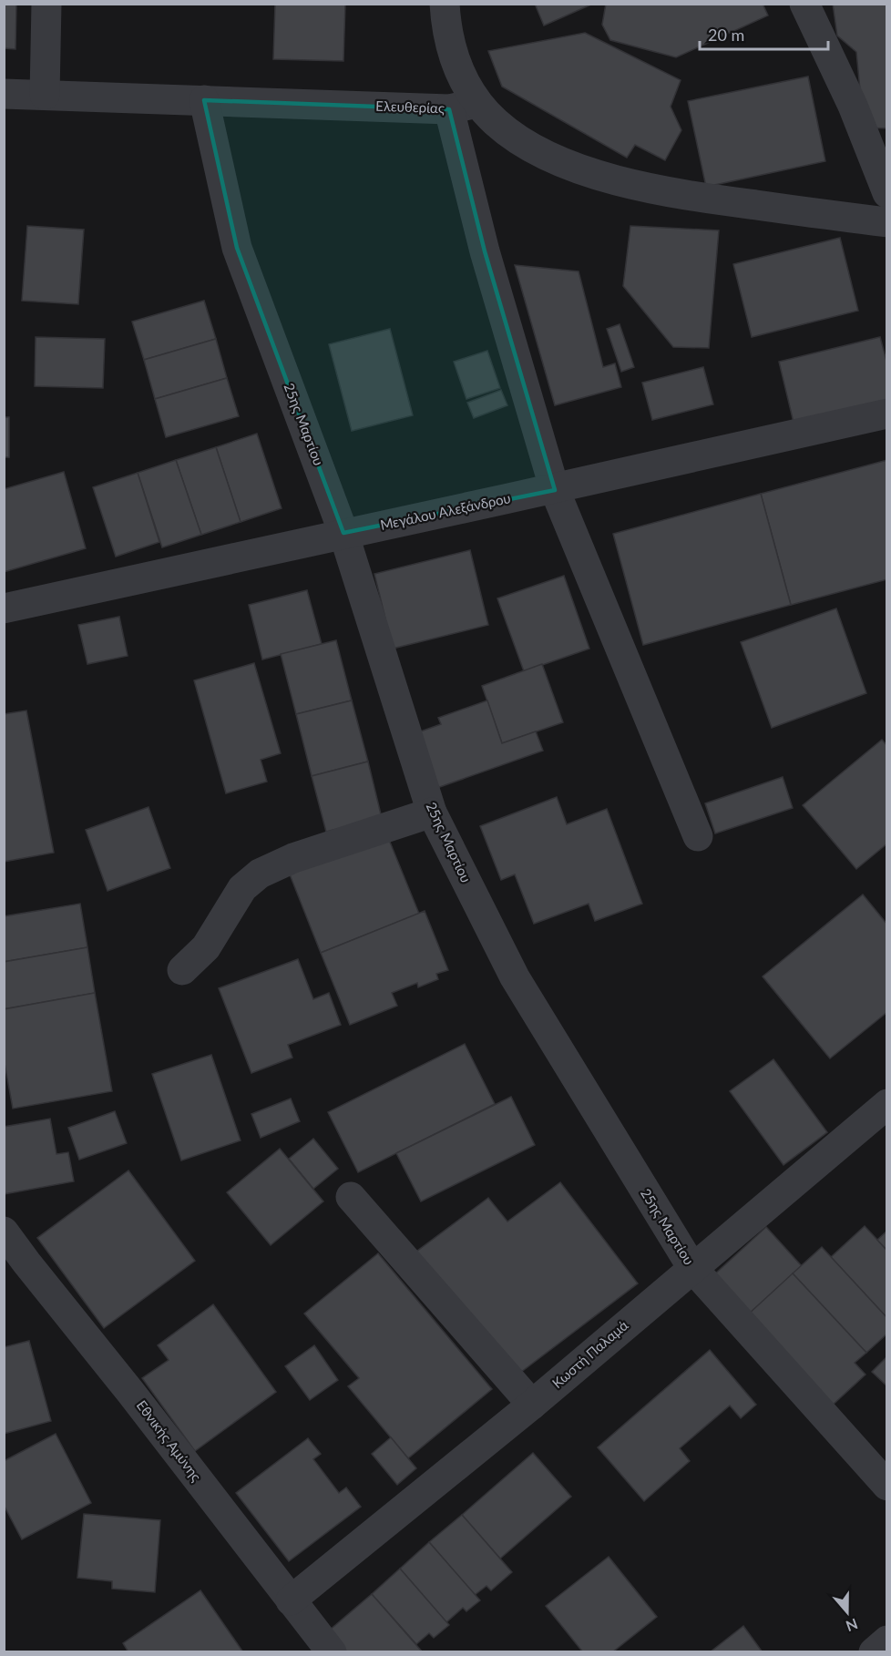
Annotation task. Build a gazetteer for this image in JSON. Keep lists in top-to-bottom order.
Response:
{
  "streets": {
    "street": [
      "Ελευθερίας",
      "25ης Μαρτίου",
      "Μεγάλου Αλεξάνδρου",
      "Κωστή Παλαμά",
      "Εθνικής Αμύνης"
    ]
  },
  "crossings": [
    ["Ελευθερίας", "25ης Μαρτίου"],
    ["25ης Μαρτίου", "Μεγάλου Αλεξάνδρου"],
    ["25ης Μαρτίου", "Κωστή Παλαμά"],
    ["Κωστή Παλαμά", "Εθνικής Αμύνης"]
  ],
  "scale_bar": "20 m",
  "north": "bottom"
}
